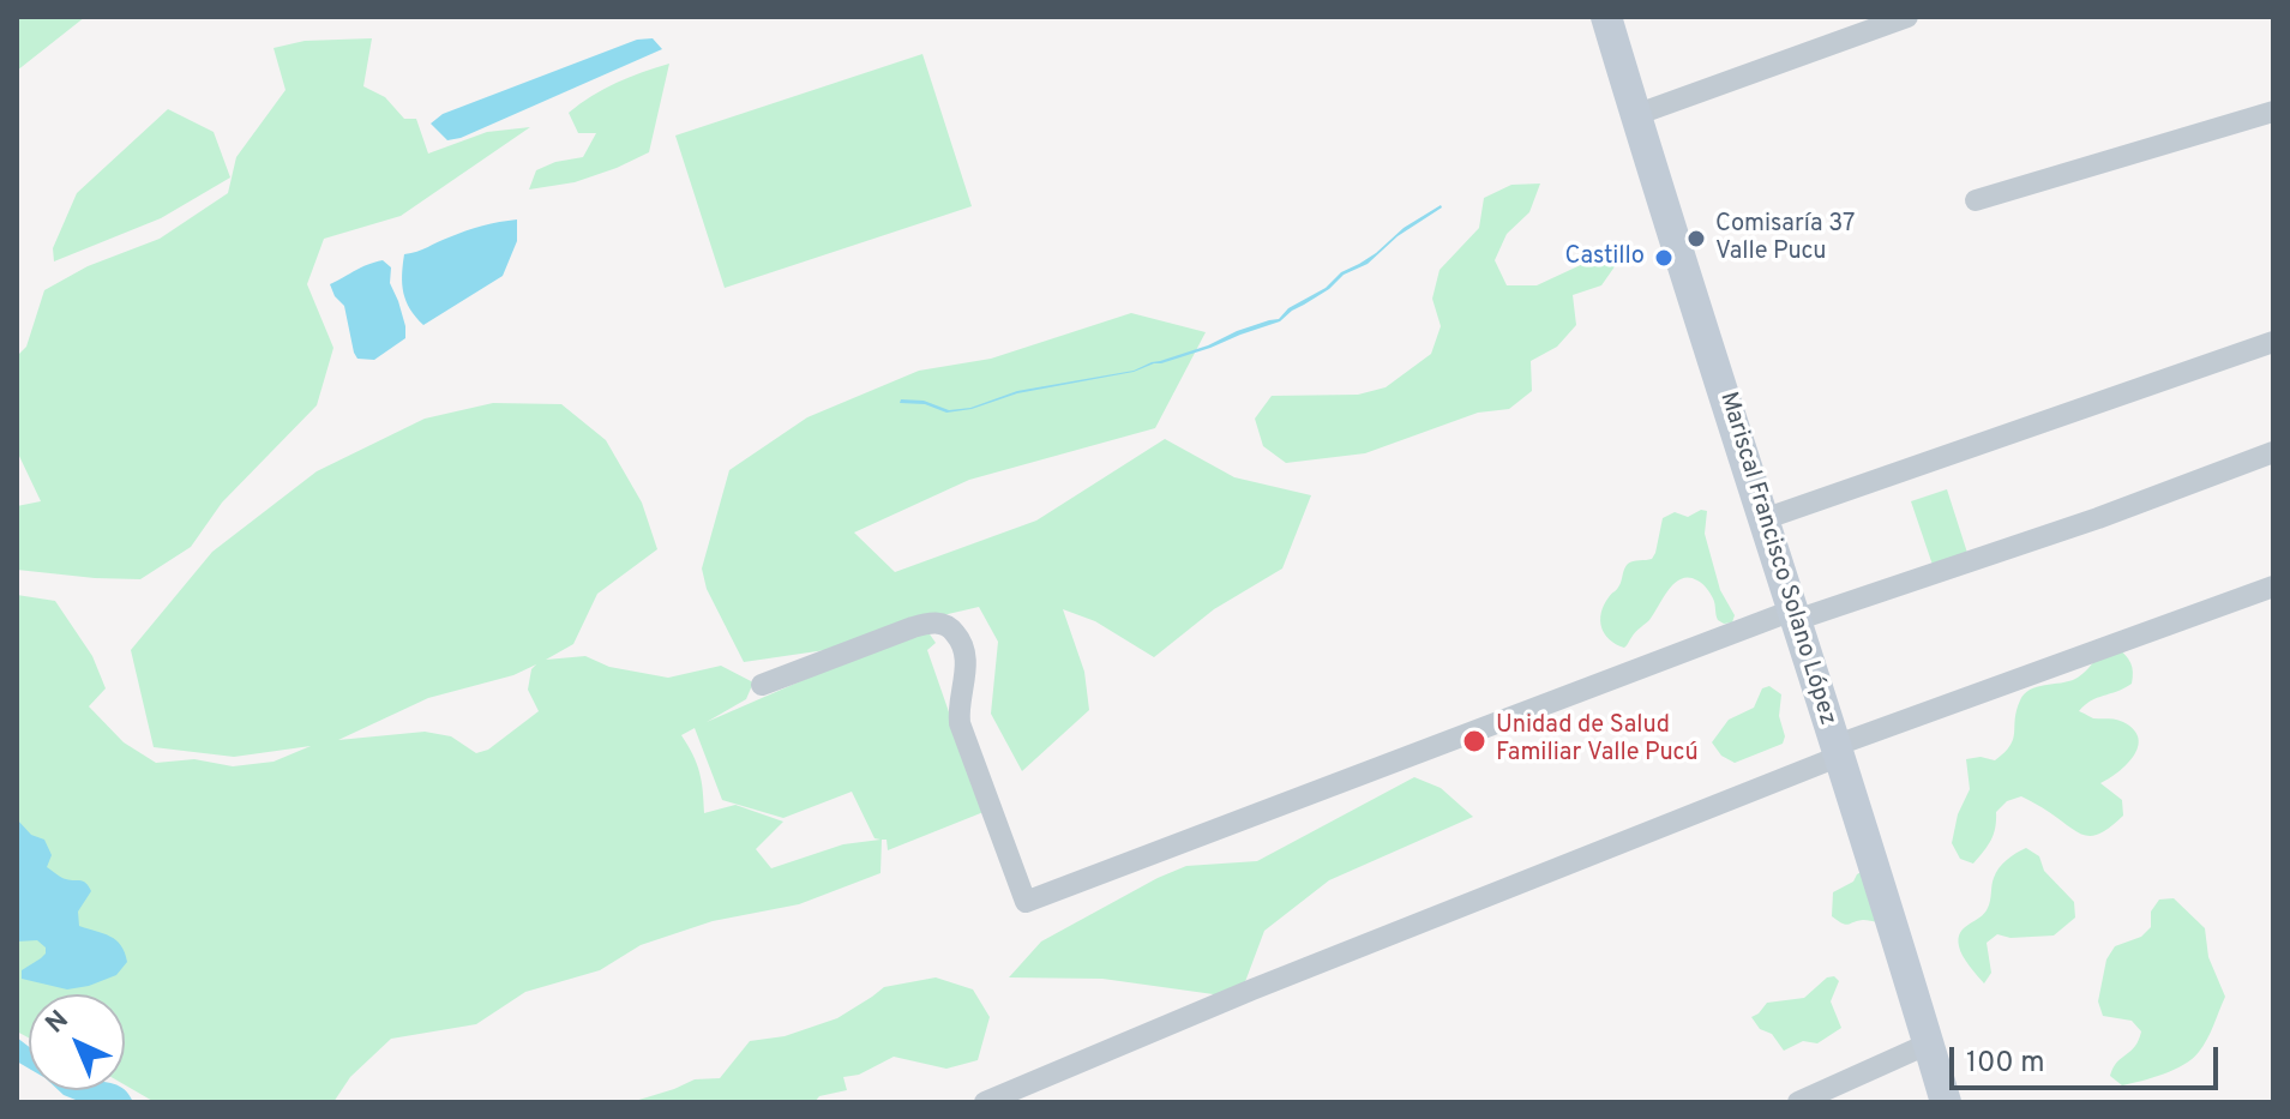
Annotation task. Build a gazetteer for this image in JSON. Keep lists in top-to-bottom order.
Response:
{
  "streets": {
    "main road": ["Mariscal Francisco Solano López"]
  },
  "places": ["Comisaría 37 Valle Pucu", "Castillo", "Unidad de Salud Familiar Valle Pucú"],
  "scale_bar": "100 m",
  "north": "top left"
}
